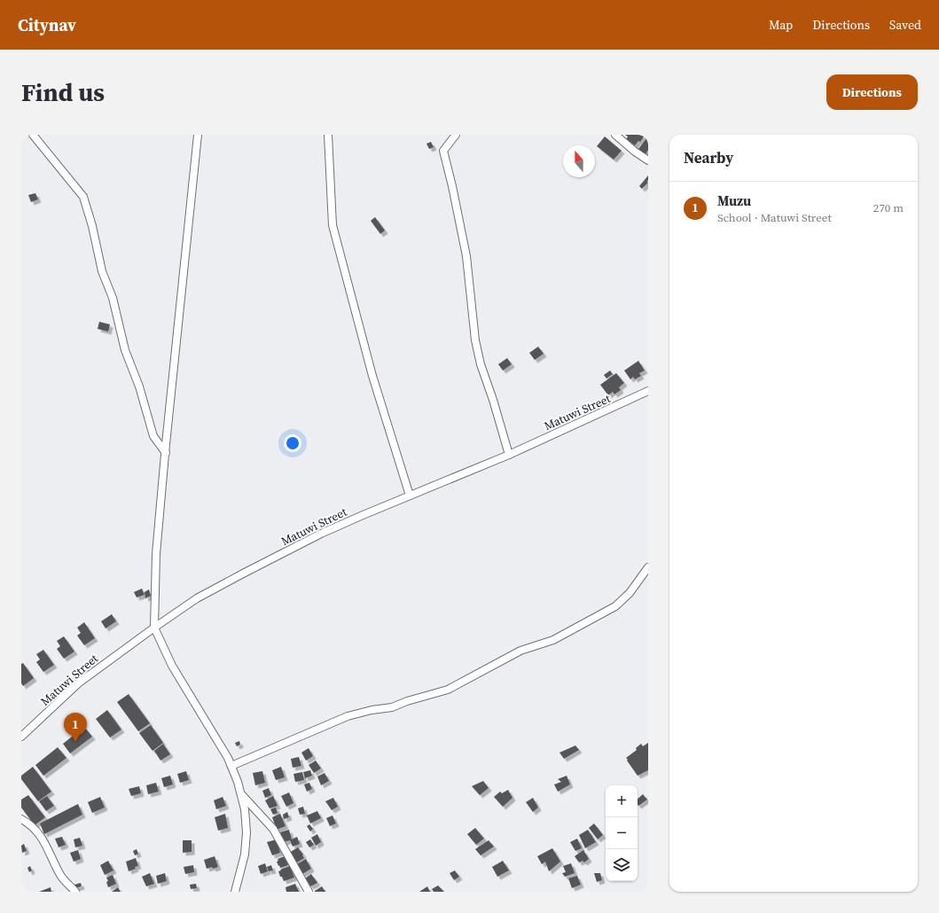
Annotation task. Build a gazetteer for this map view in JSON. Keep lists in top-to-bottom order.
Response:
{
  "streets": {
    "street": ["Matuwi Street"]
  },
  "north": "top",
  "page": {
    "header": "Citynav",
    "nav": ["Map", "Directions", "Saved"],
    "buttons": "Directions",
    "title": "Find us",
    "heading": "Nearby",
    "list": [
      {
        "mark": "1",
        "name": "Muzu",
        "note": "School · Matuwi Street",
        "value": "270 m"
      }
    ],
    "pins": "1",
    "map_buttons": ["+", "−"]
  }
}
